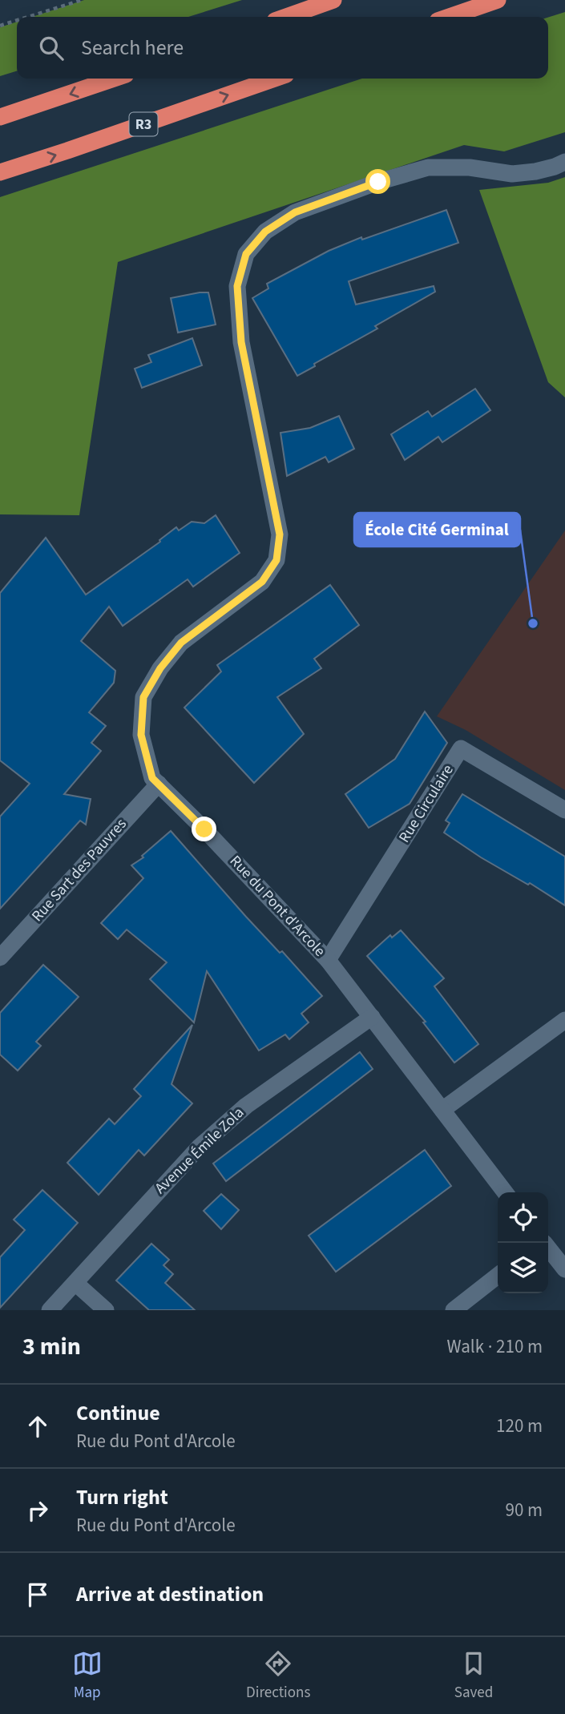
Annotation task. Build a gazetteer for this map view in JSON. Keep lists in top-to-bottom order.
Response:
{
  "streets": {
    "highway": ["R3"],
    "street": [
      "Rue Circulaire",
      "Rue Sart des Pauvres",
      "Rue du Pont d'Arcole",
      "Avenue Émile Zola"
    ]
  },
  "crossings": [
    ["Rue Circulaire", "Rue du Pont d'Arcole"],
    ["Rue Sart des Pauvres", "Rue du Pont d'Arcole"],
    ["Rue du Pont d'Arcole", "Avenue Émile Zola"]
  ],
  "places": ["École Cité Germinal"],
  "page": {
    "search": "Search here",
    "heading": ["3 min", "Walk · 210 m"],
    "list": [
      ["Continue", "Rue du Pont d'Arcole", "120 m"],
      ["Turn right", "Rue du Pont d'Arcole", "90 m"],
      "Arrive at destination"
    ],
    "nav": ["Map", "Directions", "Saved"]
  }
}
